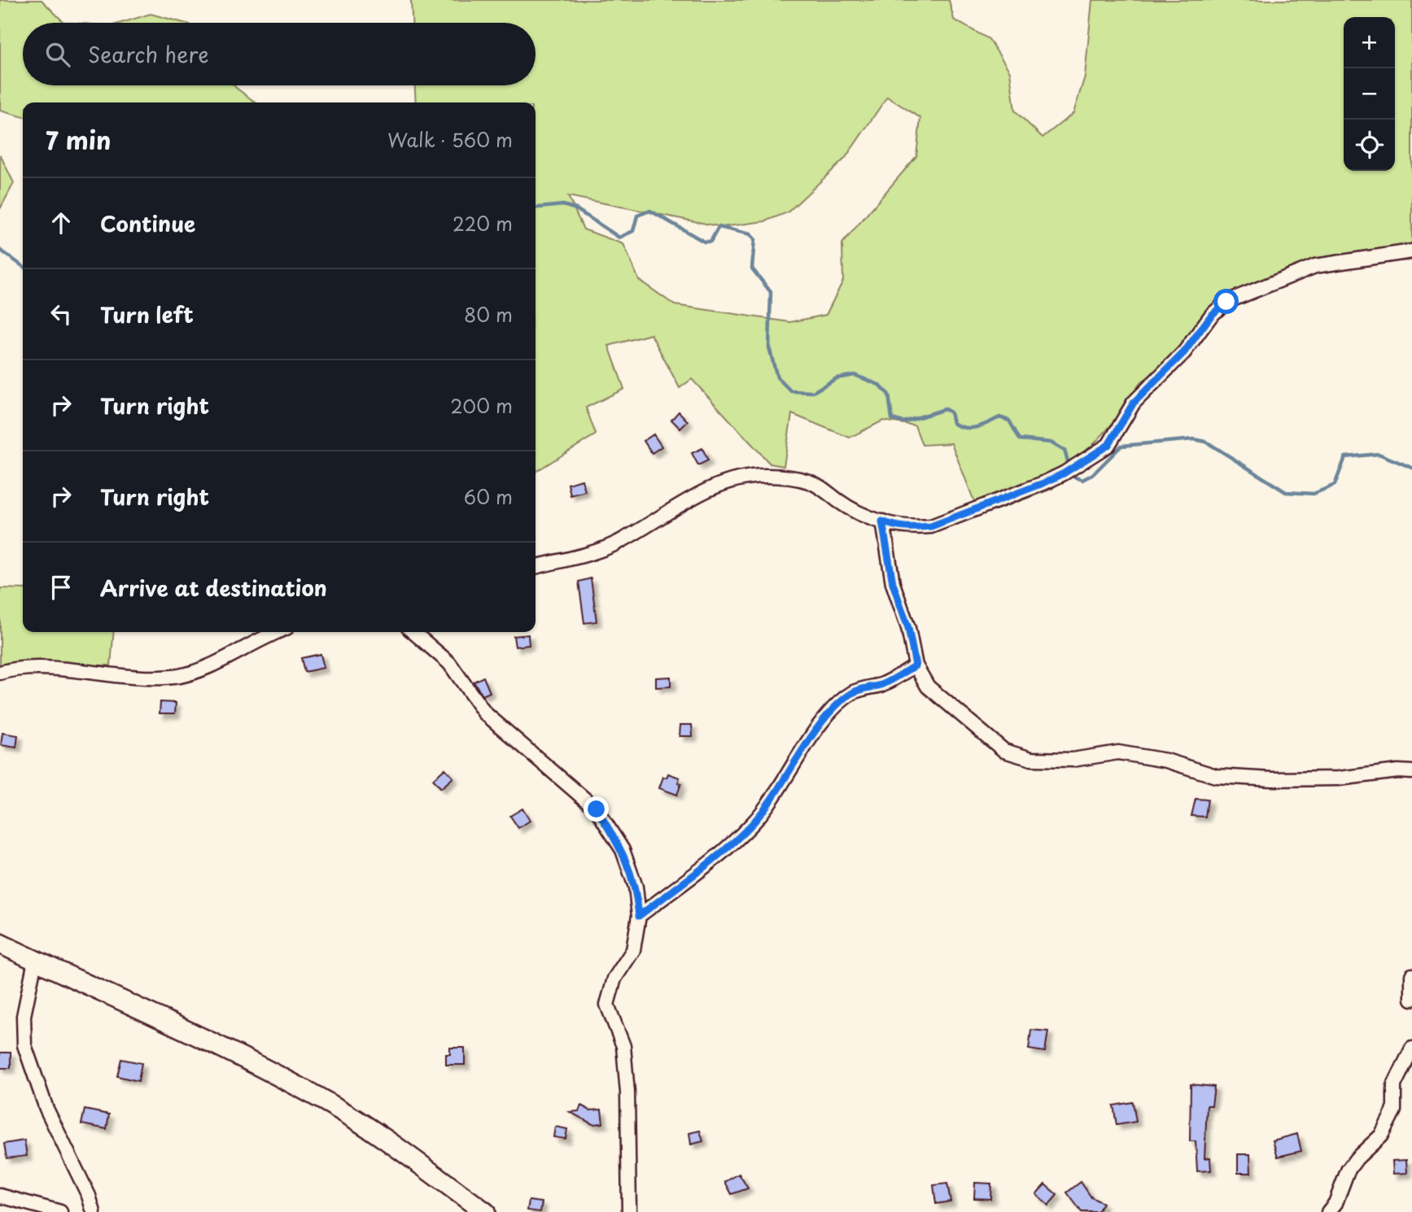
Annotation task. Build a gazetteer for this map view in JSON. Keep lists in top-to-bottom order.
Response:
{
  "page": {
    "map_buttons": ["+", "−"],
    "search": "Search here",
    "heading": ["7 min", "Walk · 560 m"],
    "list": [
      ["Continue", "220 m"],
      ["Turn left", "80 m"],
      ["Turn right", "200 m"],
      ["Turn right", "60 m"],
      "Arrive at destination"
    ]
  }
}
